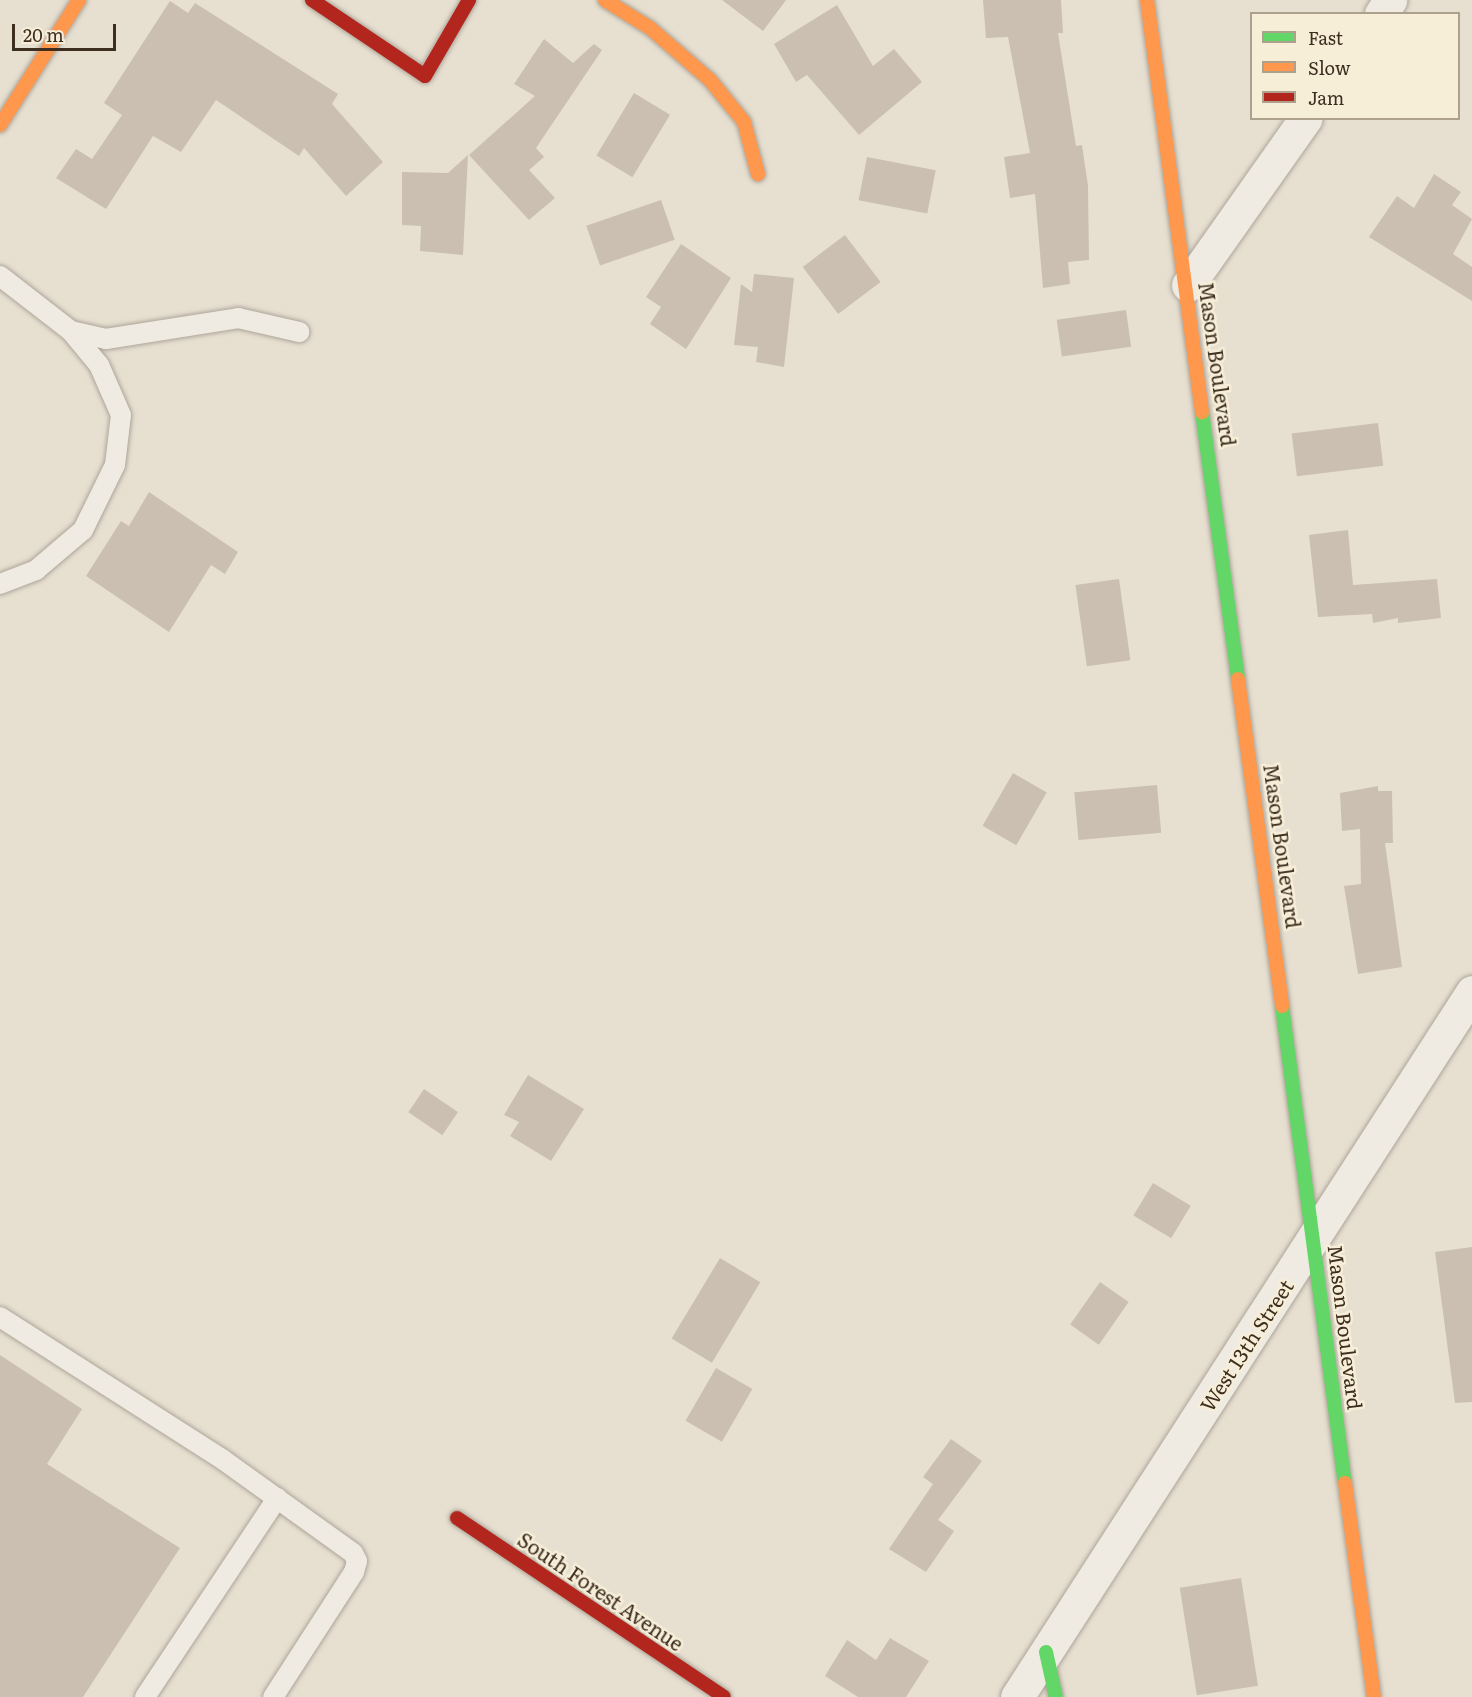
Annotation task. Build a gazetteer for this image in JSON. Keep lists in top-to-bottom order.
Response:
{
  "streets": {
    "street": ["Mason Boulevard", "West 13th Street", "South Forest Avenue"]
  },
  "crossings": [
    ["Mason Boulevard", "West 13th Street"]
  ],
  "legend": ["Fast", "Slow", "Jam"],
  "scale_bar": "20 m"
}
